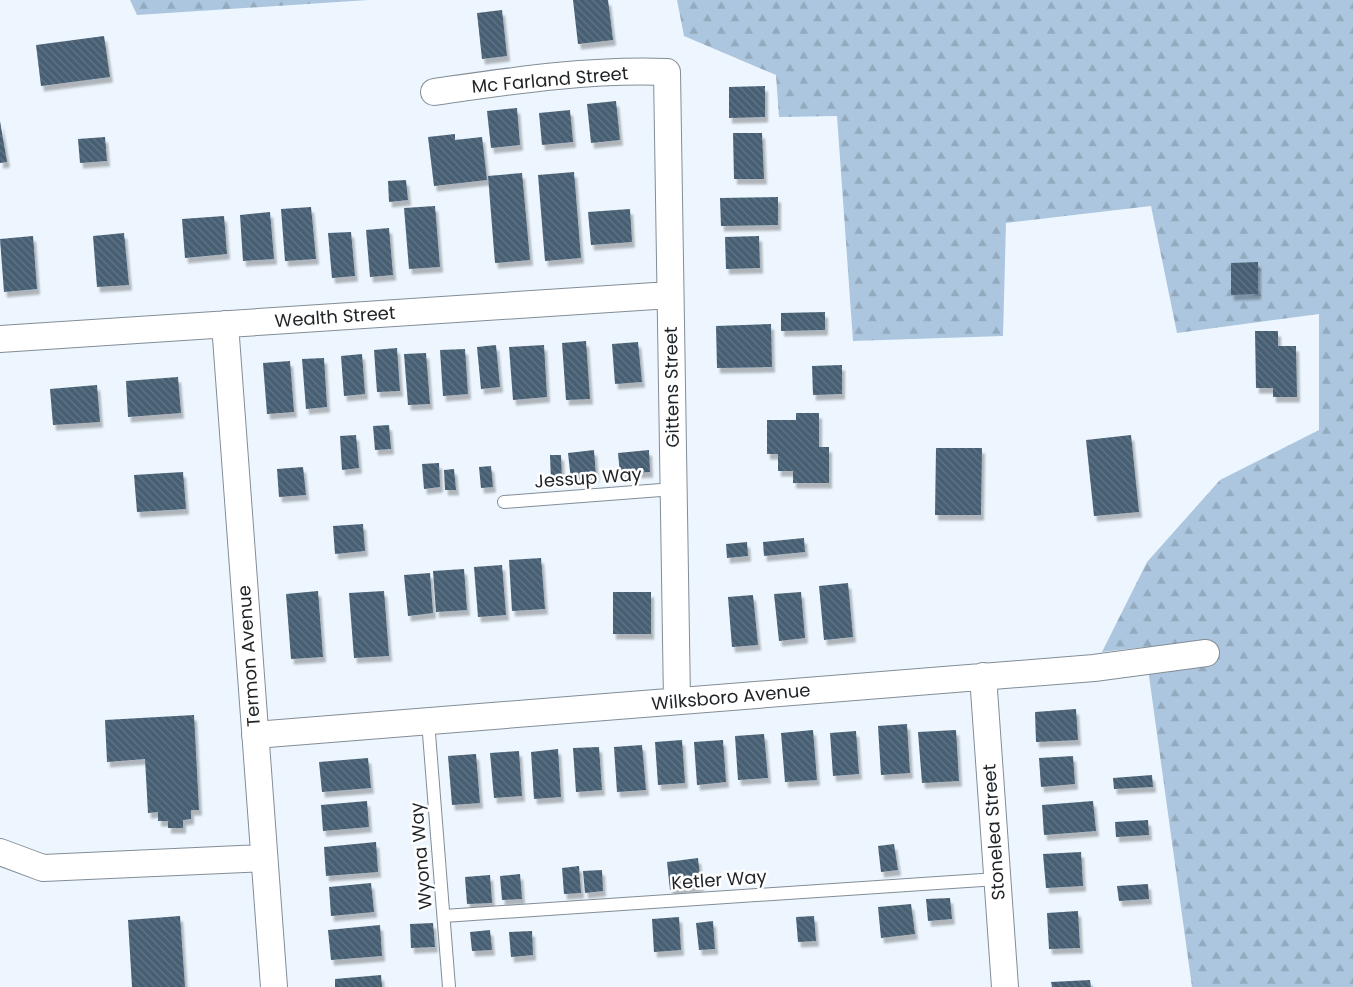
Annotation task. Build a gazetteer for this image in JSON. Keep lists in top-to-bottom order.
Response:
{
  "streets": {
    "street": [
      "Mc Farland Street",
      "Wealth Street",
      "Gittens Street",
      "Termon Avenue",
      "Wilksboro Avenue",
      "Stonelea Street"
    ],
    "lane": ["Jessup Way", "Wyona Way", "Ketler Way"]
  },
  "crossings": [
    ["Mc Farland Street", "Gittens Street"],
    ["Wealth Street", "Gittens Street"],
    ["Wealth Street", "Termon Avenue"],
    ["Gittens Street", "Jessup Way"],
    ["Gittens Street", "Wilksboro Avenue"],
    ["Termon Avenue", "Wilksboro Avenue"],
    ["Wilksboro Avenue", "Stonelea Street"],
    ["Wilksboro Avenue", "Wyona Way"],
    ["Stonelea Street", "Ketler Way"],
    ["Wyona Way", "Ketler Way"]
  ]
}
